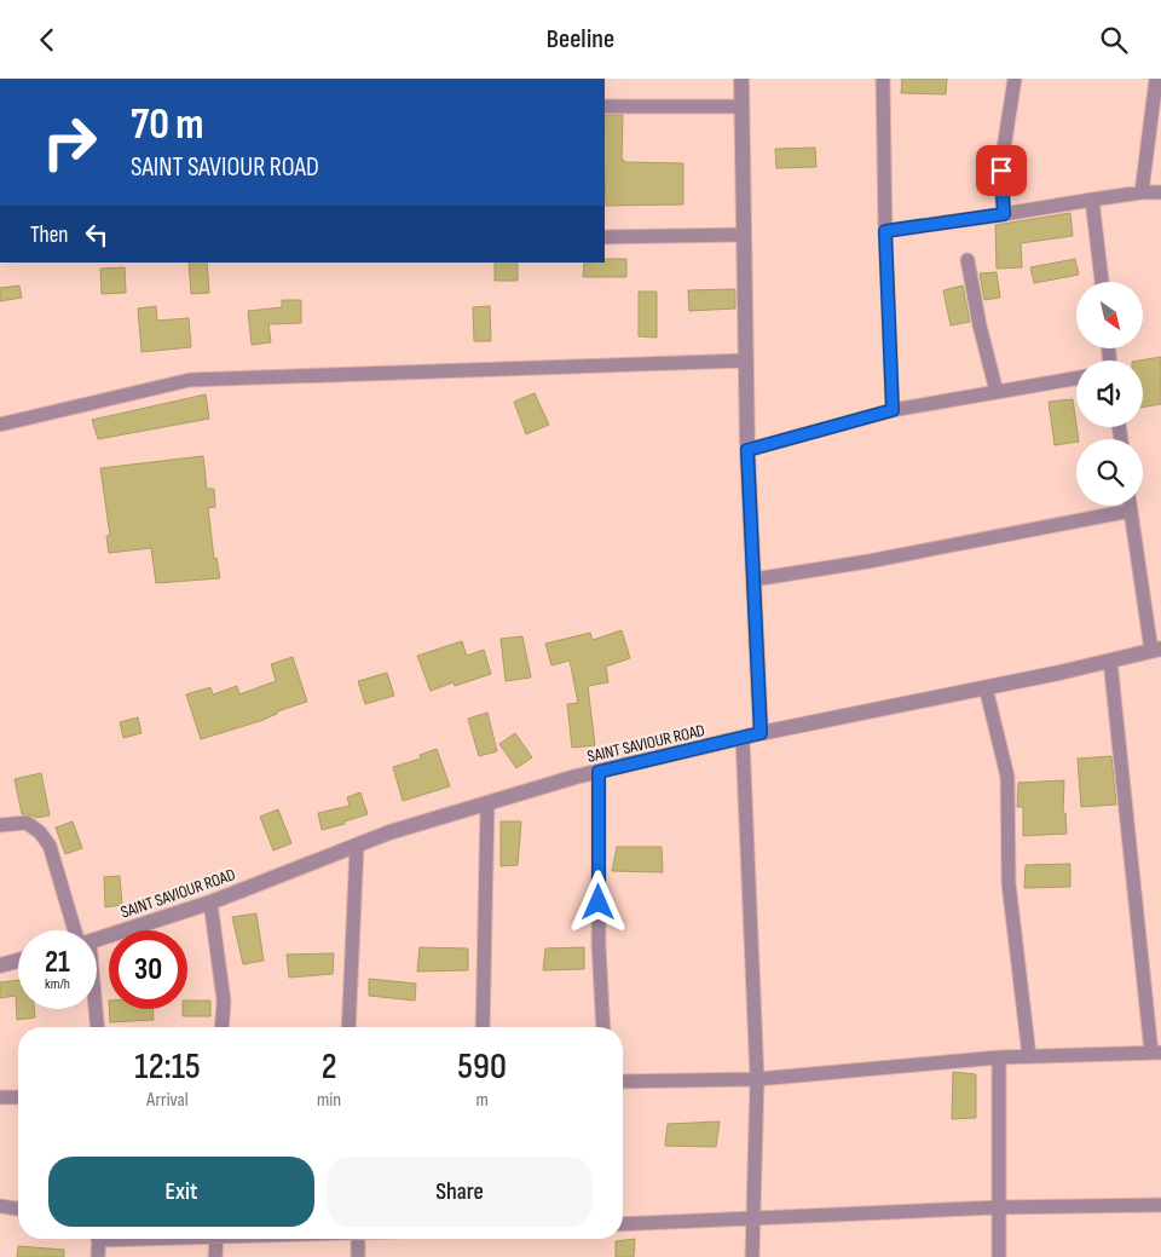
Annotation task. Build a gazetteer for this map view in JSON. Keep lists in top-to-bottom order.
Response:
{
  "streets": {
    "street": ["SAINT SAVIOUR ROAD"]
  },
  "north": "bottom right",
  "page": {
    "header": "Beeline",
    "turn": ["70 m", "SAINT SAVIOUR ROAD"],
    "then": "Then",
    "speed": "21 km/h",
    "limit": "30",
    "eta": [
      "12:15",
      "Arrival",
      "2",
      "min",
      "590",
      "m"
    ],
    "buttons": ["Exit", "Share"]
  }
}
